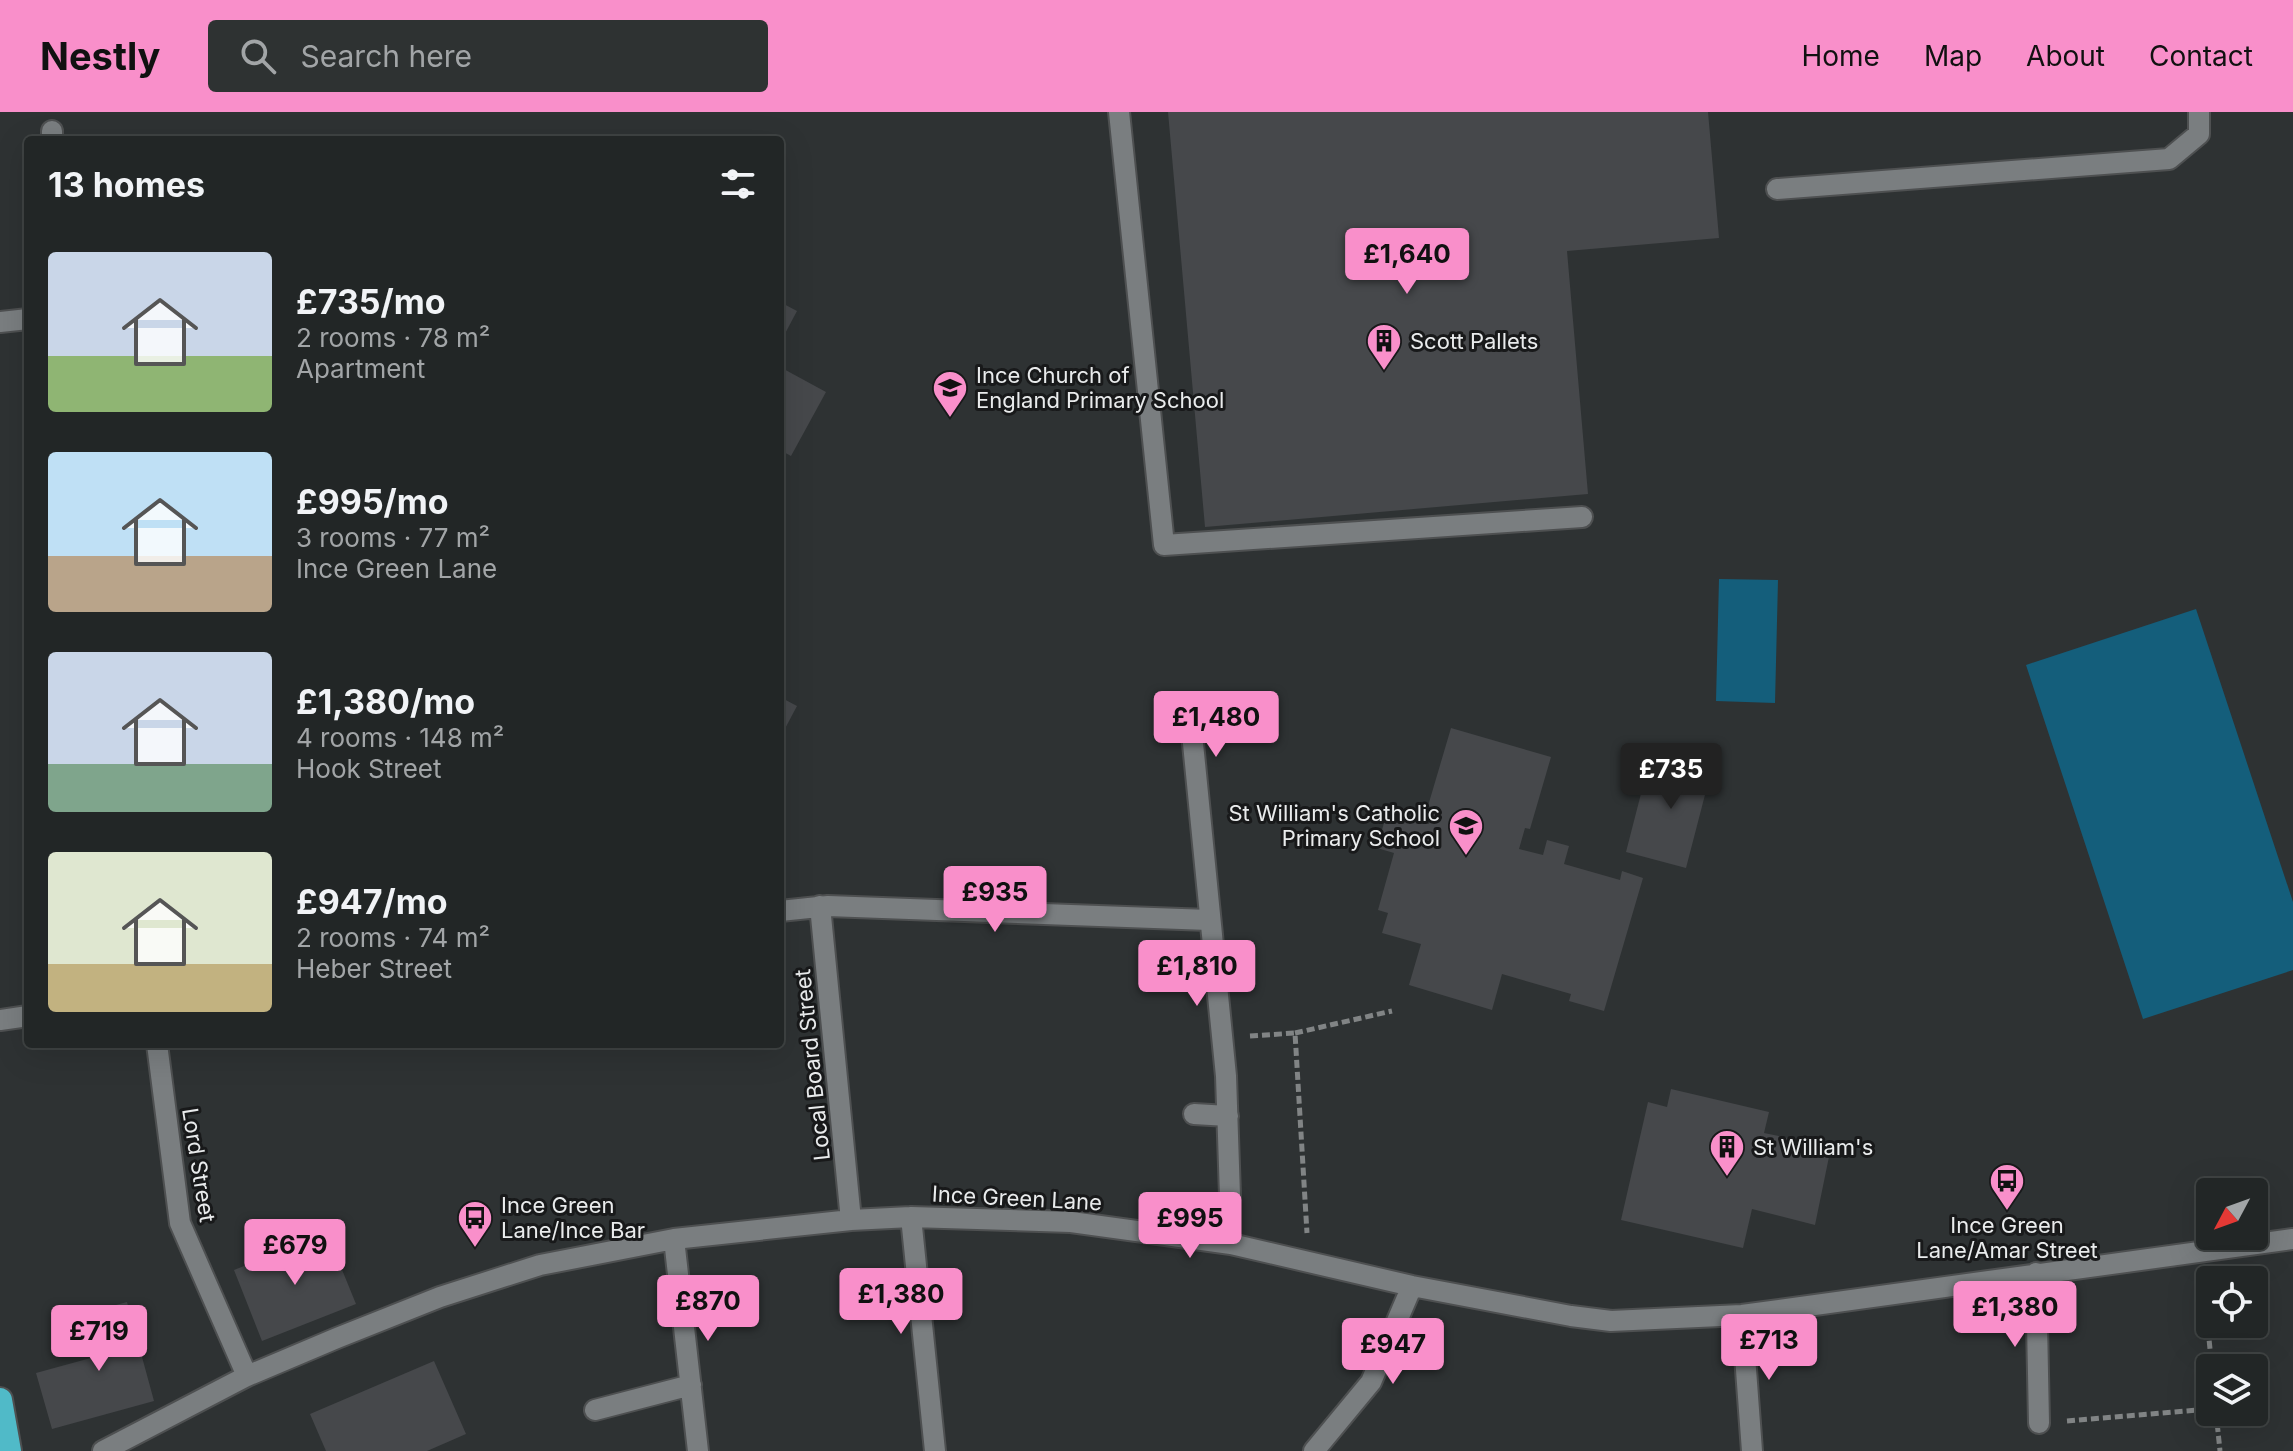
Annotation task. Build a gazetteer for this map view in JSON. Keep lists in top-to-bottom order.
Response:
{
  "streets": {
    "street": ["Local Board Street", "Lord Street", "Ince Green Lane"]
  },
  "crossings": [
    ["Local Board Street", "Ince Green Lane"],
    ["Lord Street", "Ince Green Lane"]
  ],
  "places": {
    "building": ["Scott Pallets", "St William's"],
    "school or university": ["Ince Church of England Primary School", "St William's Catholic Primary School"],
    "bus stop": ["Ince Green Lane/Amar Street", "Ince Green Lane/Ince Bar"]
  },
  "north": "bottom left",
  "page": {
    "header": "Nestly",
    "search": "Search here",
    "nav": [
      "Home",
      "Map",
      "About",
      "Contact"
    ],
    "heading": "13 homes",
    "price": [
      "£1,640",
      "£1,480",
      "£735",
      "£935",
      "£1,810",
      "£995",
      "£679",
      "£1,380",
      "£870",
      "£1,380",
      "£719",
      "£713",
      "£947"
    ],
    "list": [
      {
        "name": "£735/mo",
        "note": "2 rooms · 78 m² · Apartment"
      },
      {
        "name": "£995/mo",
        "note": "3 rooms · 77 m² · Ince Green Lane"
      },
      {
        "name": "£1,380/mo",
        "note": "4 rooms · 148 m² · Hook Street"
      },
      {
        "name": "£947/mo",
        "note": "2 rooms · 74 m² · Heber Street"
      }
    ]
  }
}
